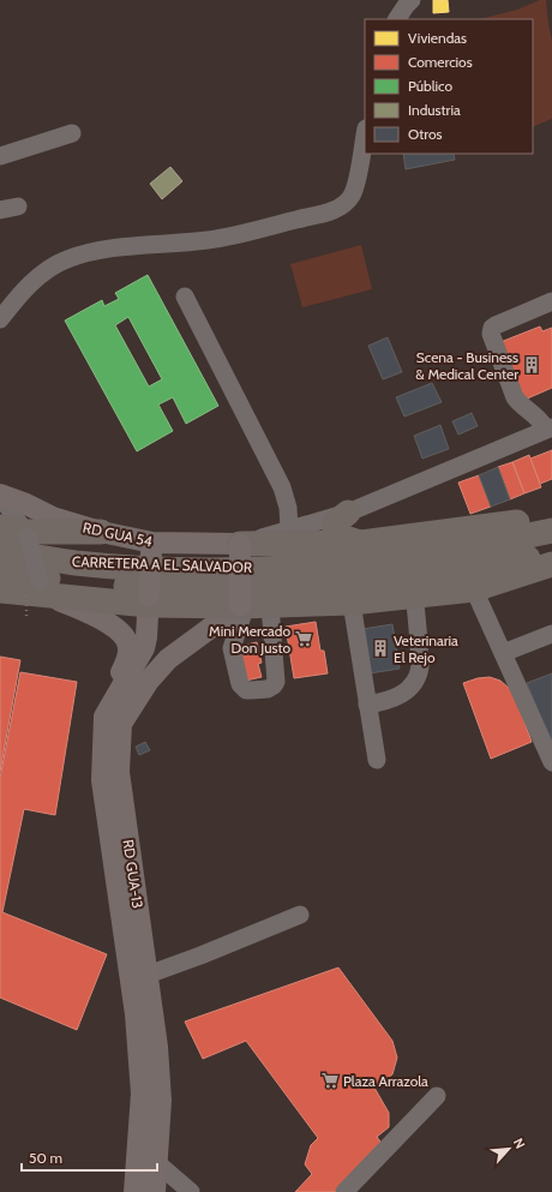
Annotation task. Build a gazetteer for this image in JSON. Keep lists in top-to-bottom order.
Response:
{
  "streets": {
    "highway": ["CARRETERA A EL SALVADOR"],
    "main road": ["RD GUA 54", "RD GUA-13"]
  },
  "crossings": [
    ["RD GUA 54", "RD GUA-13"]
  ],
  "places": {
    "building": ["Scena - Business & Medical Center", "Veterinaria El Rejo"],
    "supermarket": ["Mini Mercado Don Justo", "Plaza Arrazola"]
  },
  "legend": [
    "Viviendas",
    "Comercios",
    "Público",
    "Industria",
    "Otros"
  ],
  "scale_bar": "50 m",
  "north": "top right"
}
